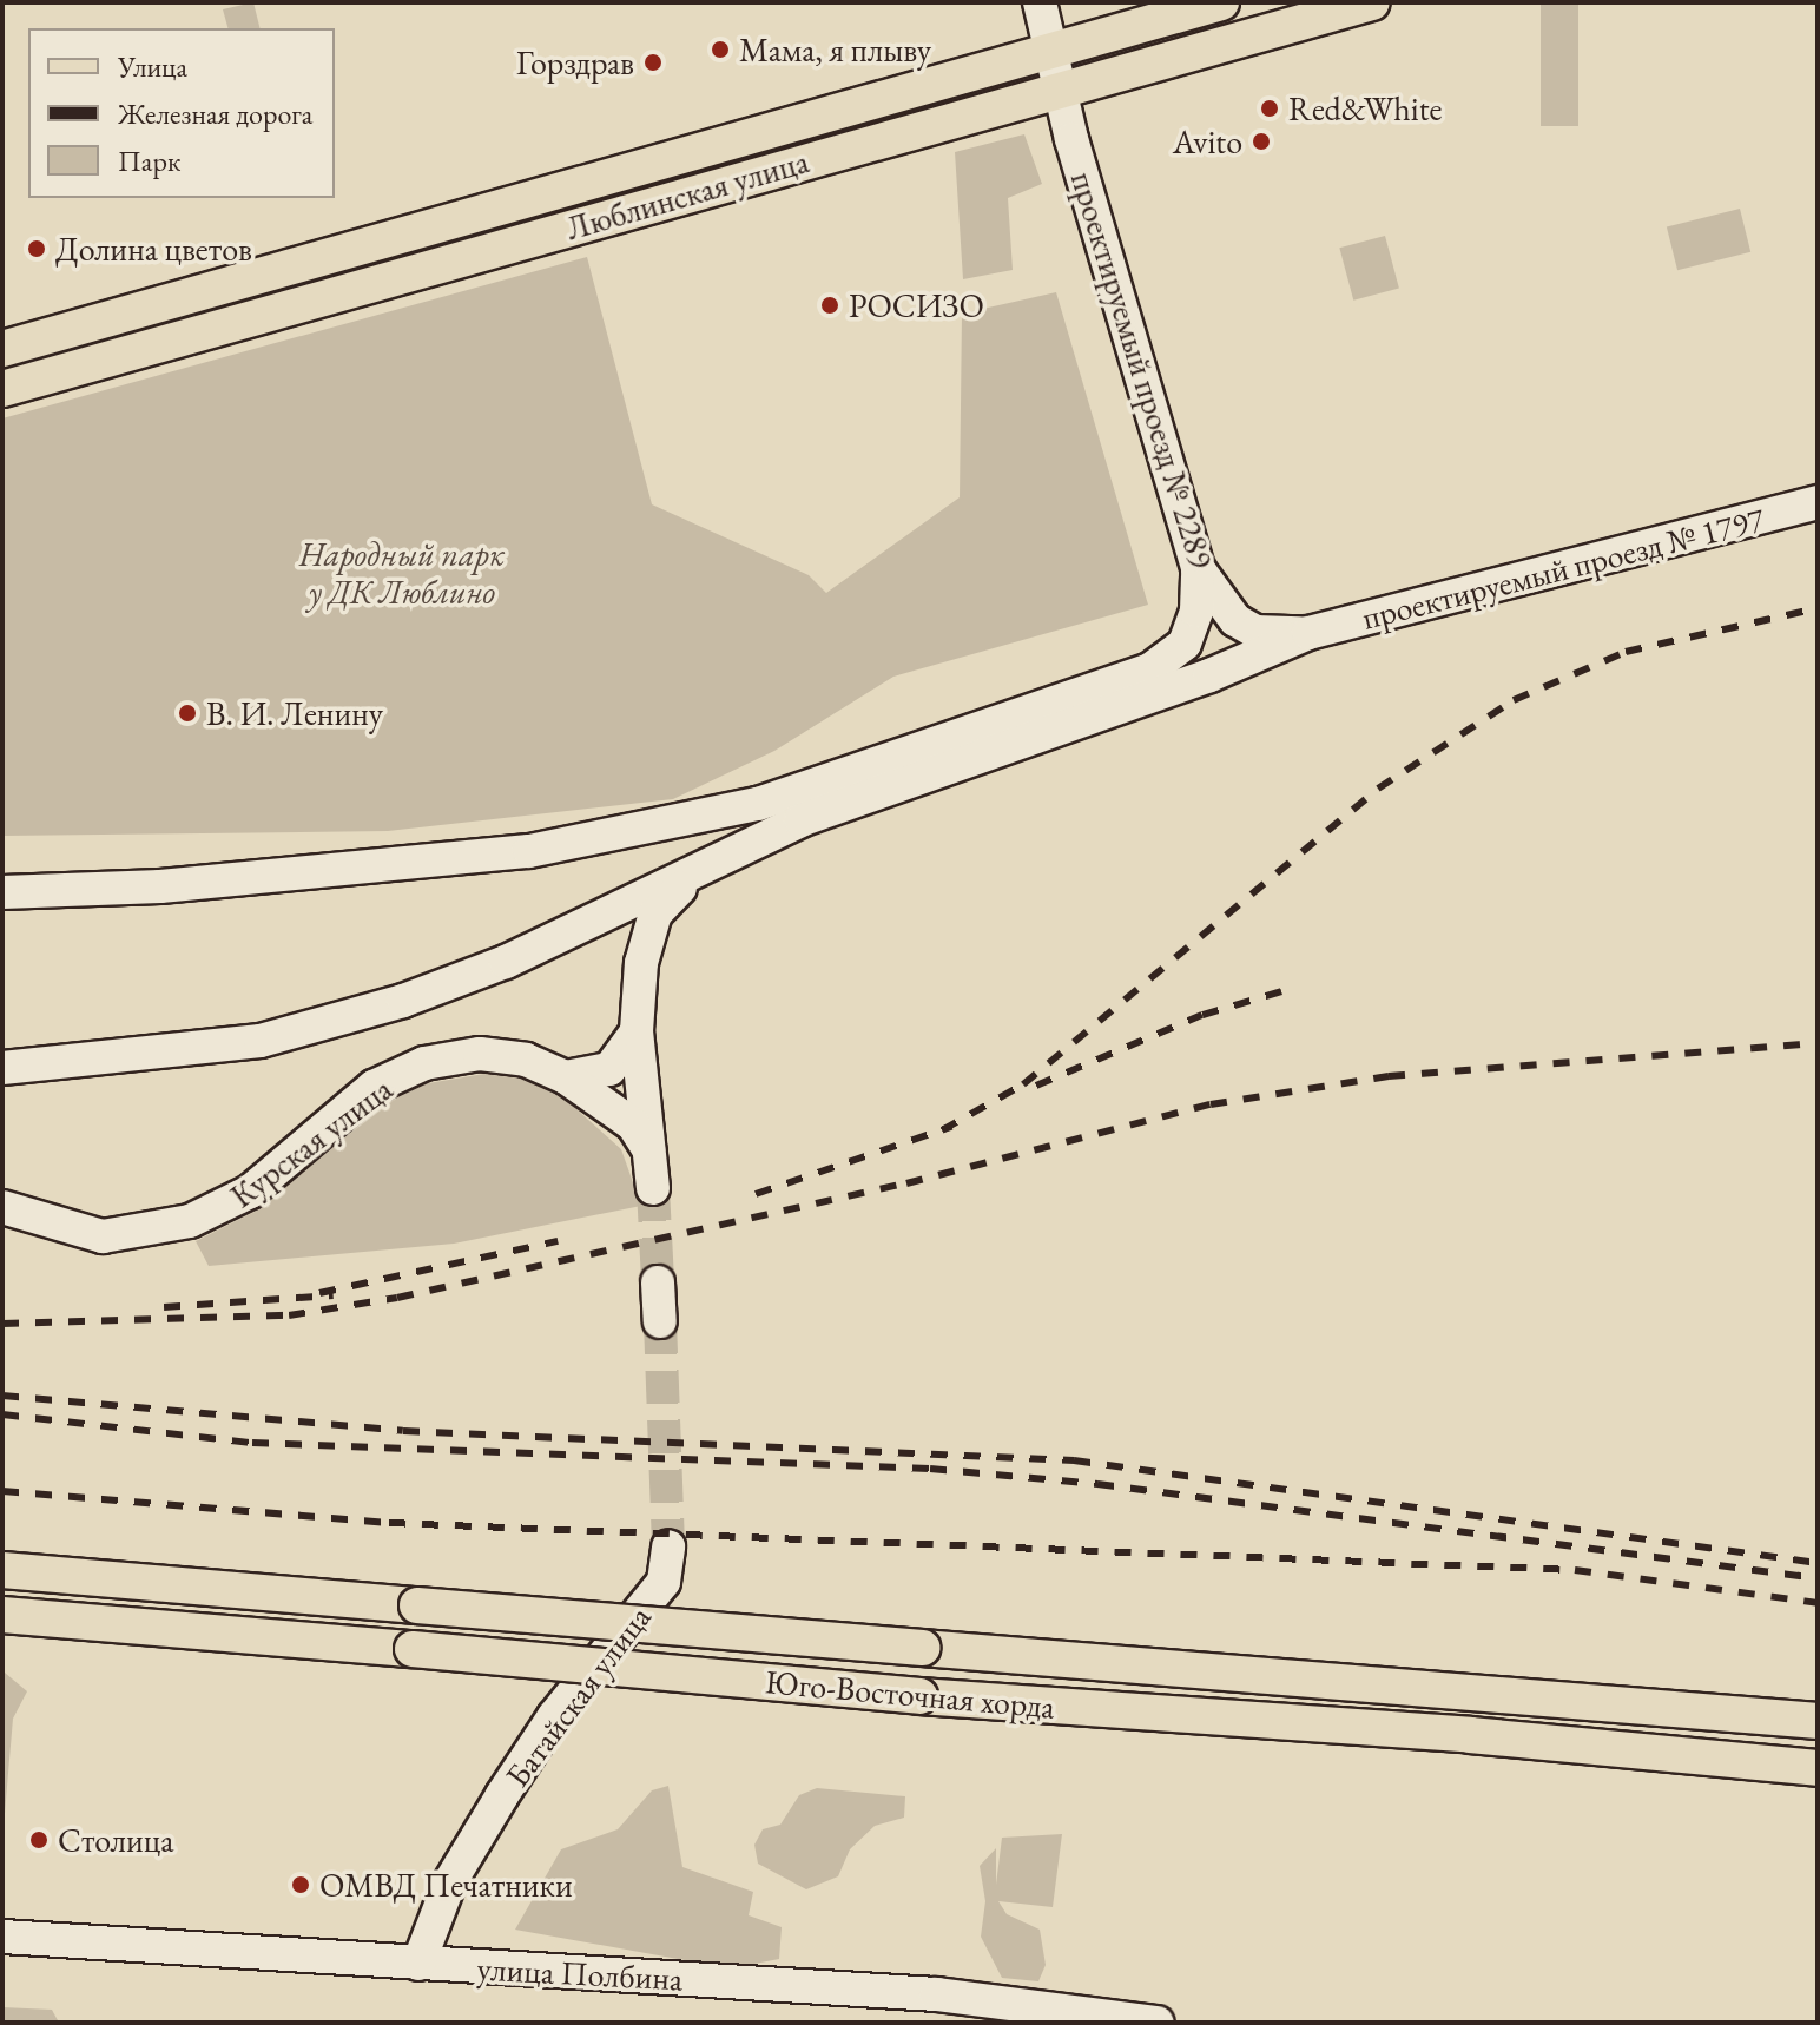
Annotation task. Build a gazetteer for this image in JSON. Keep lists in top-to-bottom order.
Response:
{
  "streets": {
    "main road": [
      "Люблинская улица",
      "проектируемый проезд № 2289",
      "проектируемый проезд № 1797",
      "Курская улица",
      "Юго-Восточная хорда",
      "Батайская улица",
      "улица Полбина"
    ]
  },
  "crossings": [
    ["Люблинская улица", "проектируемый проезд № 2289"],
    ["проектируемый проезд № 2289", "проектируемый проезд № 1797"],
    ["Батайская улица", "улица Полбина"]
  ],
  "parks": ["Народный парк у ДК Люблино"],
  "places": [
    "Мама, я плыву",
    "Горздрав",
    "Red&White",
    "Avito",
    "Долина цветов",
    "РОСИЗО",
    "В. И. Ленину",
    "Столица",
    "ОМВД Печатники"
  ],
  "legend": ["Улица", "Железная дорога", "Парк"]
}
